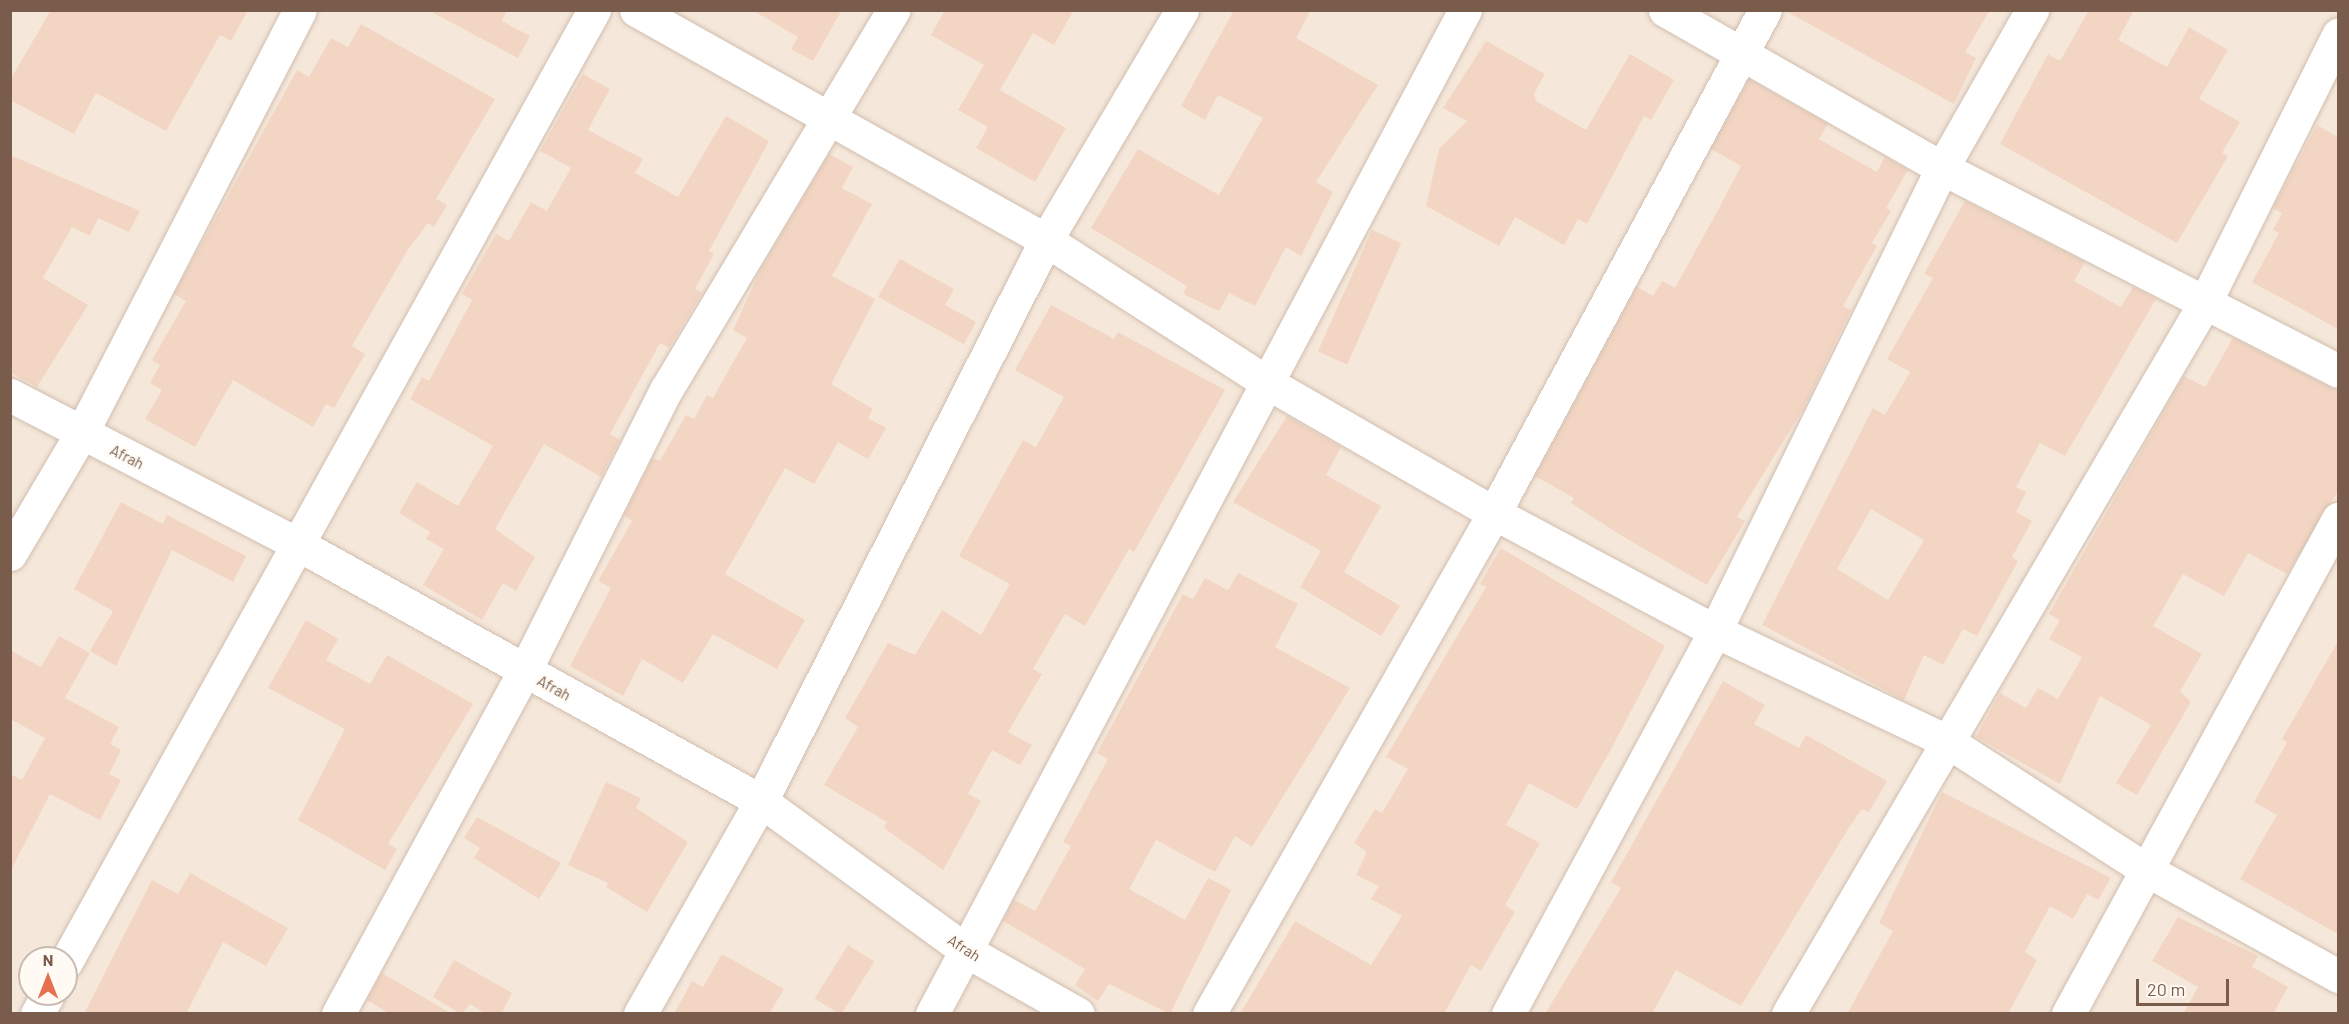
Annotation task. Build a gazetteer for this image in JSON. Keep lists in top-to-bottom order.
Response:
{
  "streets": {
    "street": ["Afrah"]
  },
  "scale_bar": "20 m",
  "north": "top"
}
